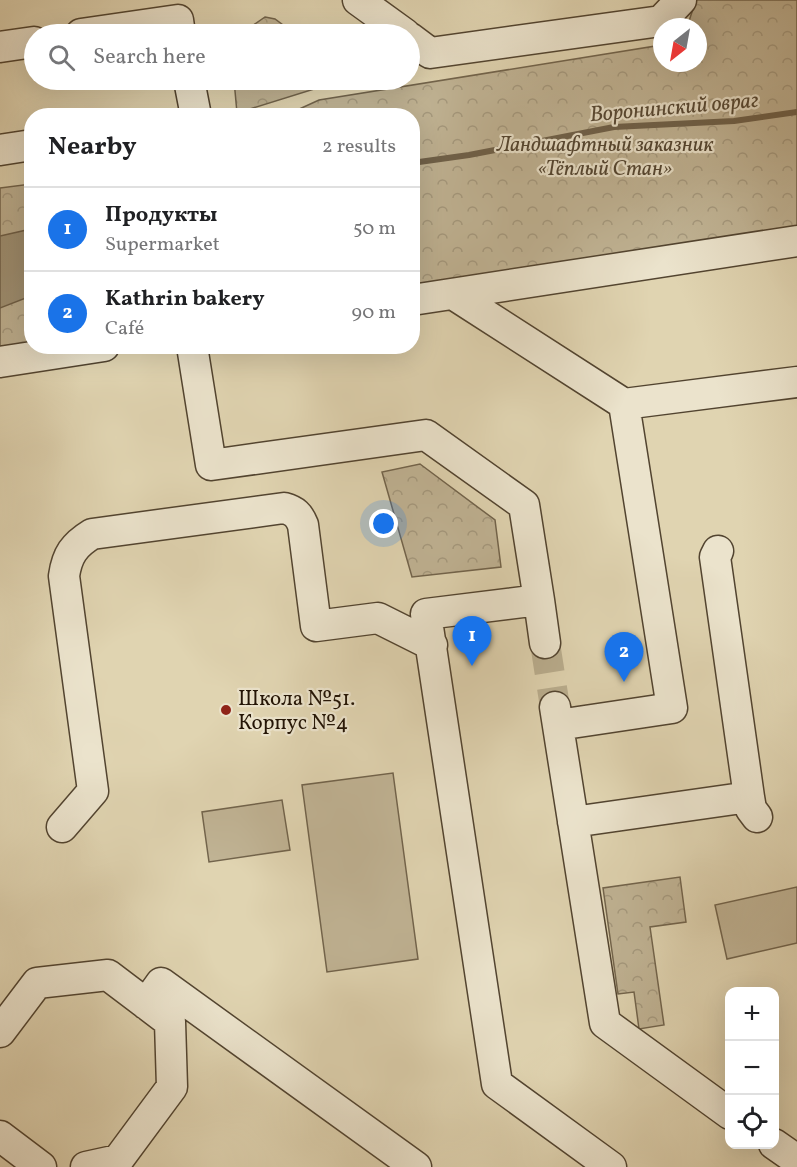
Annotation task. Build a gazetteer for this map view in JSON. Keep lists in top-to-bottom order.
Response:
{
  "water": ["Воронинский овраг"],
  "parks": ["Ландшафтный заказник «Тёплый Стан»"],
  "places": ["Школа №51. Корпус №4"],
  "north": "bottom left",
  "page": {
    "search": "Search here",
    "heading": ["Nearby", "2 results"],
    "list": [
      {
        "mark": "1",
        "name": "Продукты",
        "note": "Supermarket",
        "value": "50 m"
      },
      {
        "mark": "2",
        "name": "Kathrin bakery",
        "note": "Café",
        "value": "90 m"
      }
    ],
    "pins": ["1", "2"],
    "map_buttons": ["+", "−"]
  }
}
